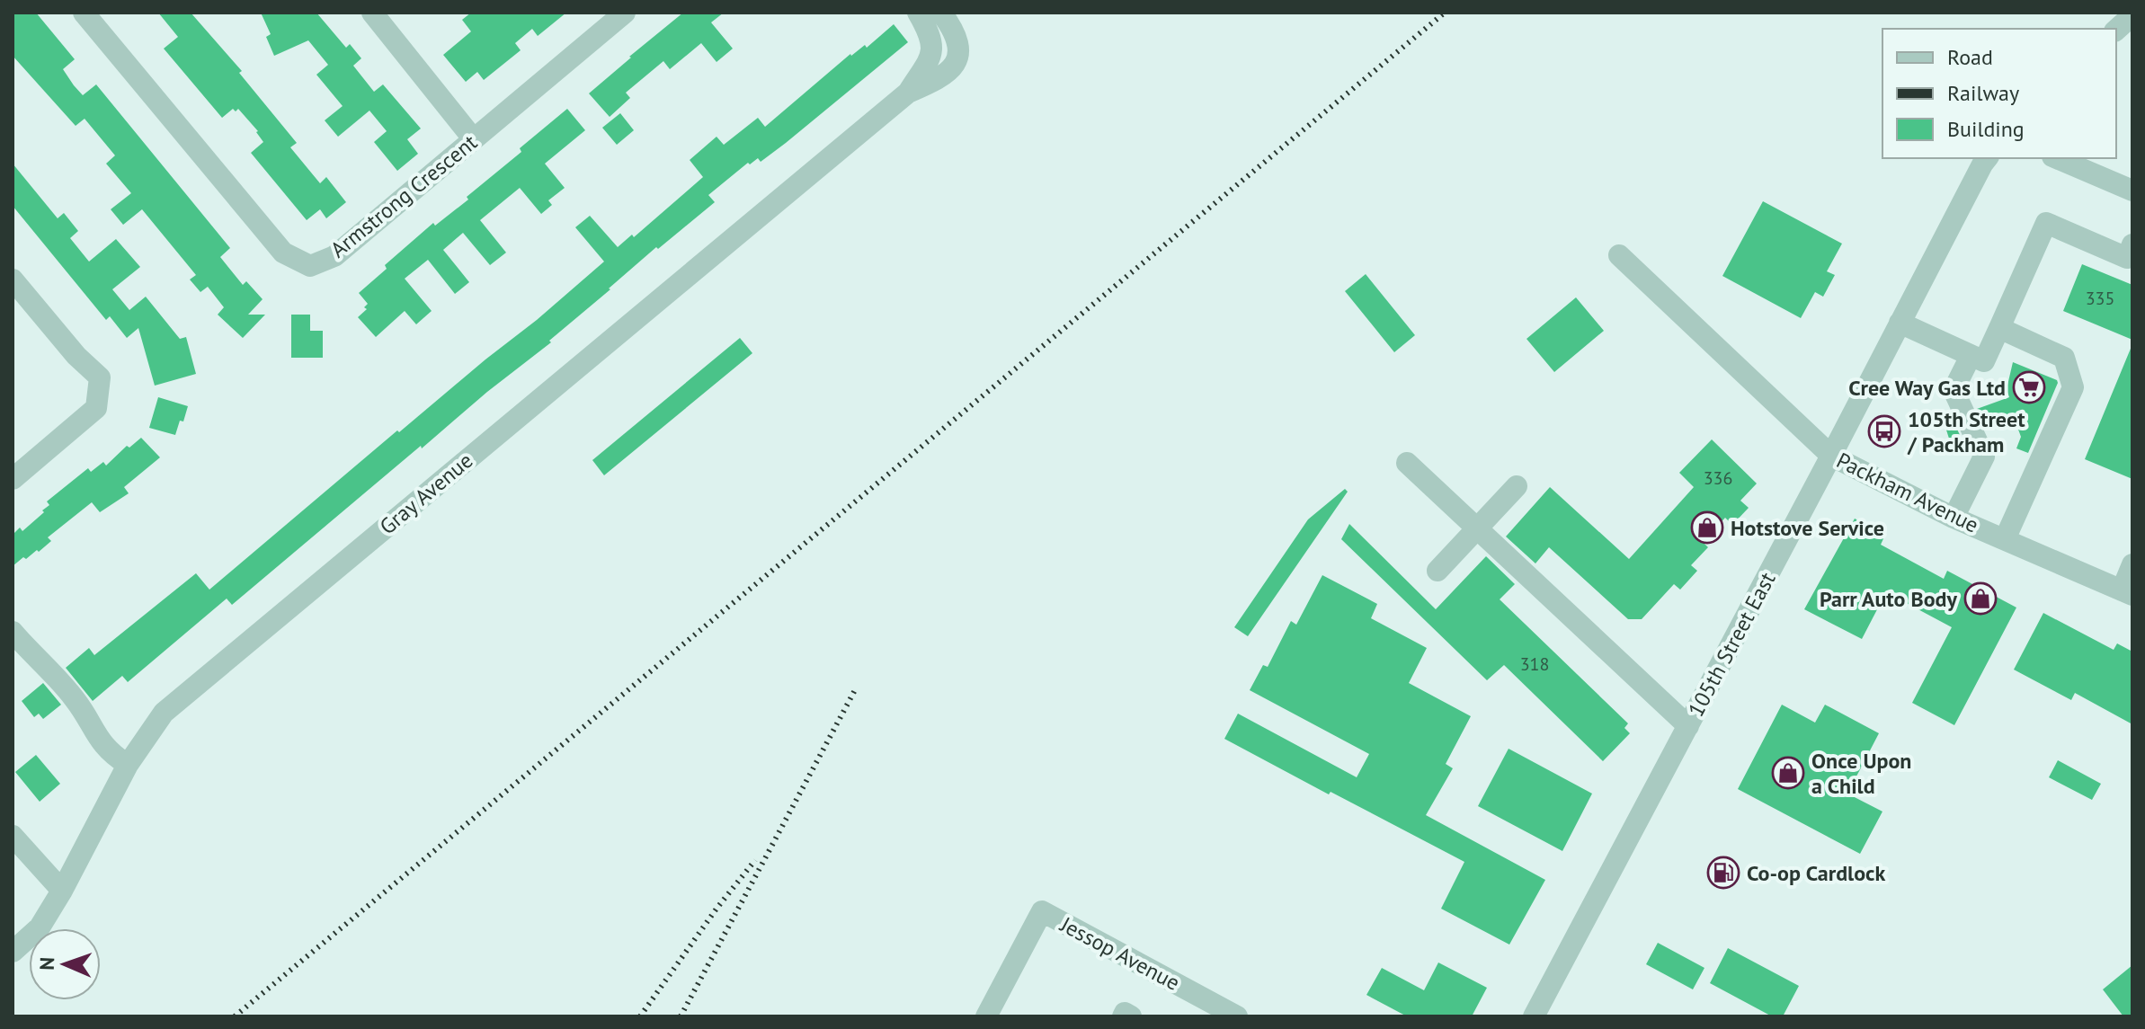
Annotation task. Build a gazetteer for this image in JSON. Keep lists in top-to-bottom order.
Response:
{
  "streets": {
    "street": [
      "Armstrong Crescent",
      "Packham Avenue",
      "Gray Avenue",
      "105th Street East",
      "Jessop Avenue"
    ]
  },
  "crossings": [
    ["Packham Avenue", "105th Street East"]
  ],
  "places": {
    "supermarket": ["Cree Way Gas Ltd"],
    "bus stop": ["105th Street / Packham"],
    "shop": ["Hotstove Service", "Parr Auto Body", "Once Upon a Child"],
    "fuel station": ["Co-op Cardlock"]
  },
  "house_numbers": ["335", "336", "318"],
  "legend": ["Road", "Railway", "Building"],
  "north": "left"
}
